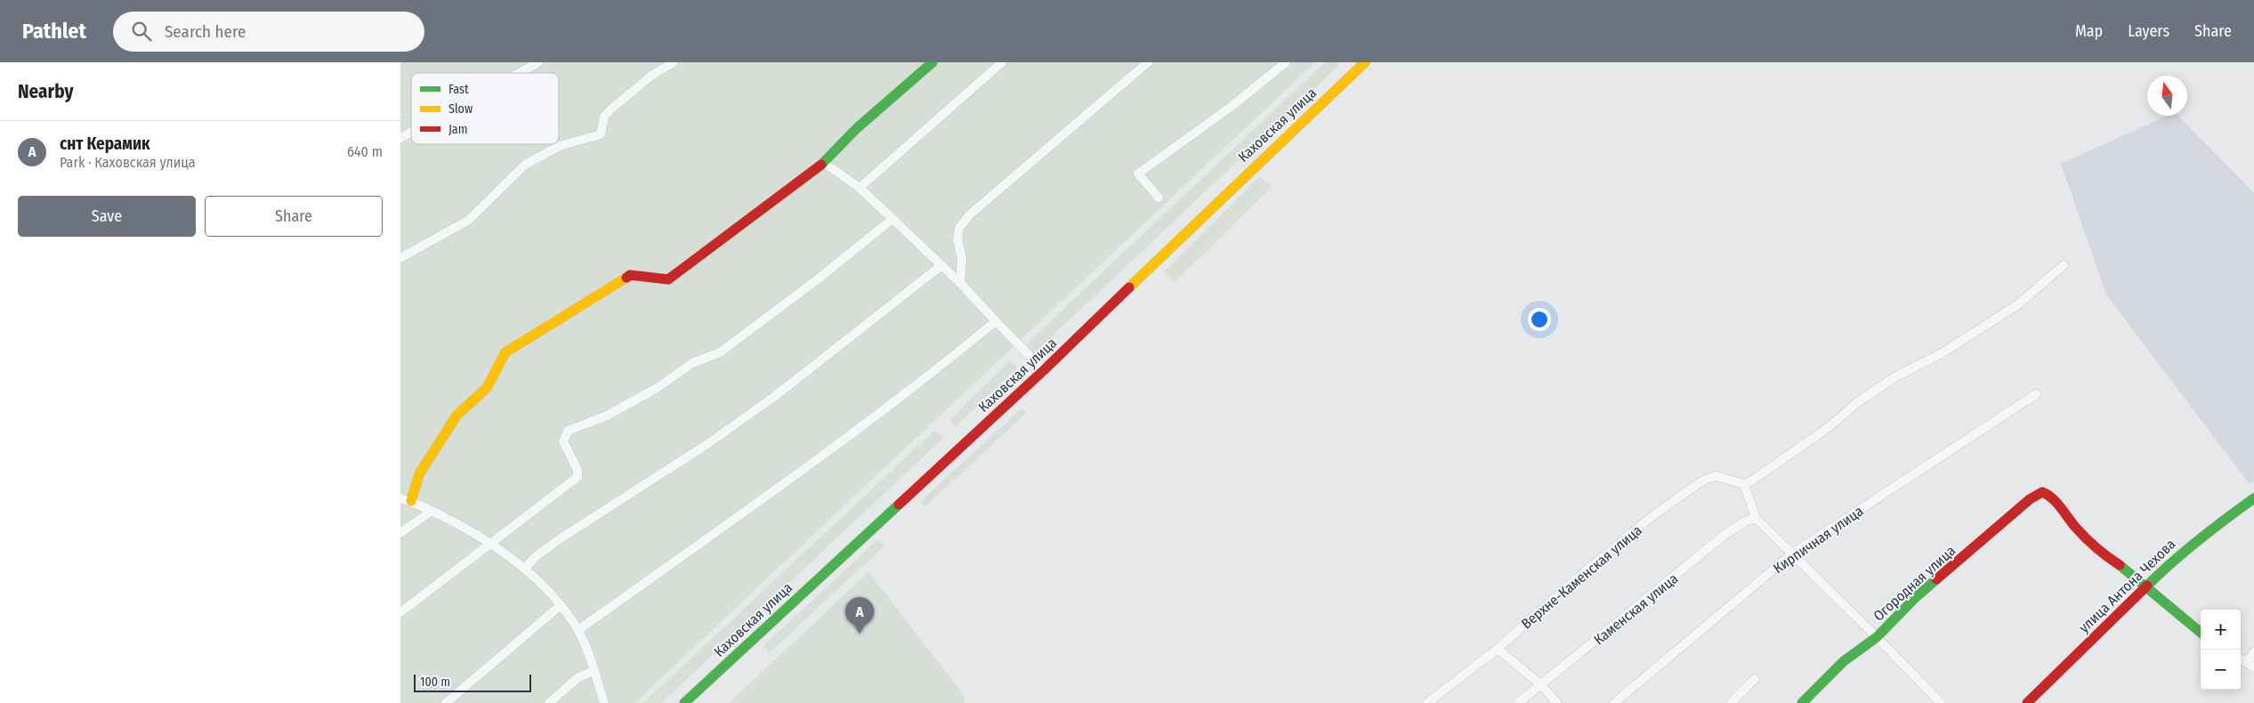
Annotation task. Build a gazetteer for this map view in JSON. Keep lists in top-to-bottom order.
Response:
{
  "streets": {
    "street": [
      "Каховская улица",
      "Кирпичная улица",
      "Верхне-Каменская улица",
      "Огородная улица",
      "улица Антона Чехова",
      "Каменская улица"
    ]
  },
  "crossings": [
    ["Огородная улица", "улица Антона Чехова"]
  ],
  "legend": ["Fast", "Slow", "Jam"],
  "scale_bar": "100 m",
  "north": "top",
  "page": {
    "header": "Pathlet",
    "search": "Search here",
    "nav": ["Map", "Layers", "Share"],
    "heading": "Nearby",
    "list": [
      {
        "mark": "A",
        "name": "снт Керамик",
        "note": "Park · Каховская улица",
        "value": "640 m"
      }
    ],
    "buttons": ["Save", "Share"],
    "pins": "A",
    "map_buttons": ["+", "−"],
    "scale": "100 m"
  }
}
